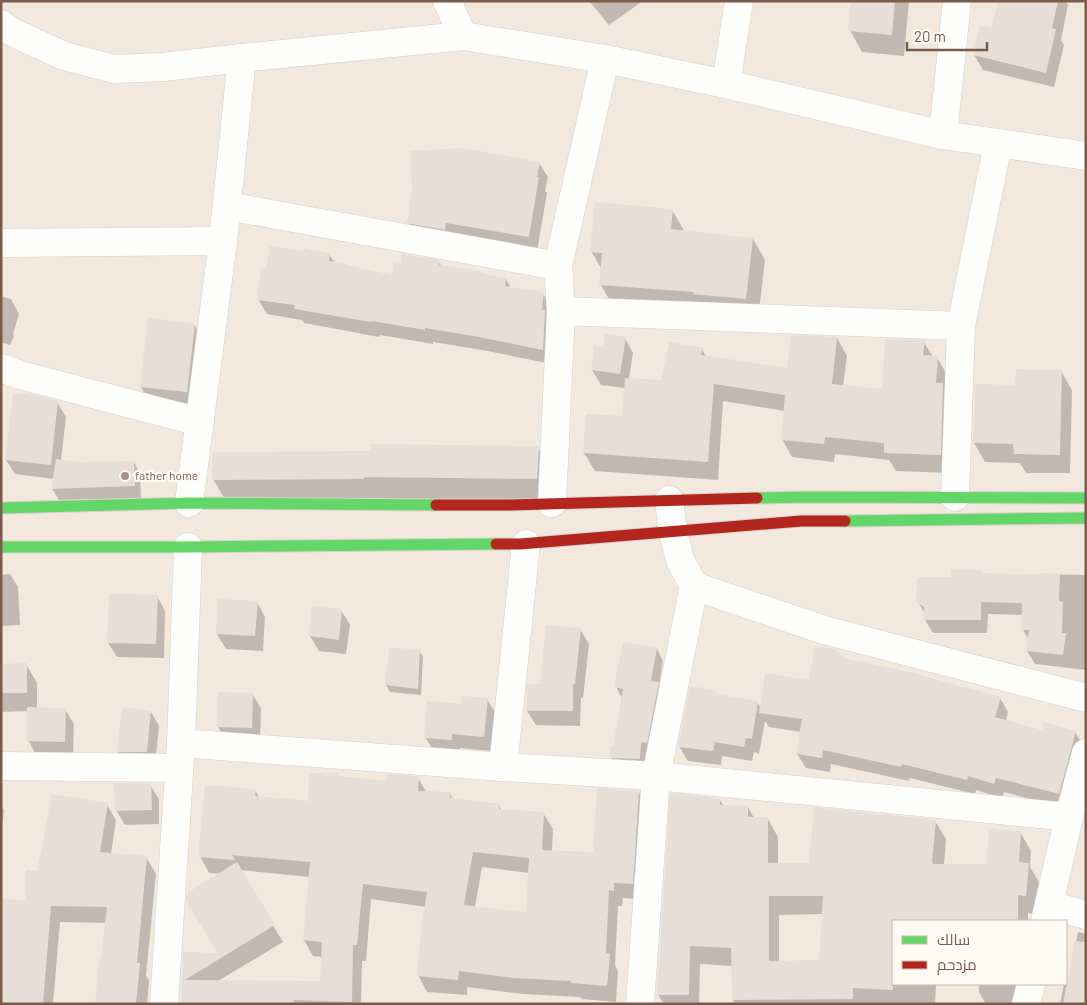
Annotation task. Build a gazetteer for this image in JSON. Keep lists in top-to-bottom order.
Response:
{
  "places": ["father home"],
  "legend": ["سالك", "مزدحم"],
  "scale_bar": "20 m"
}
